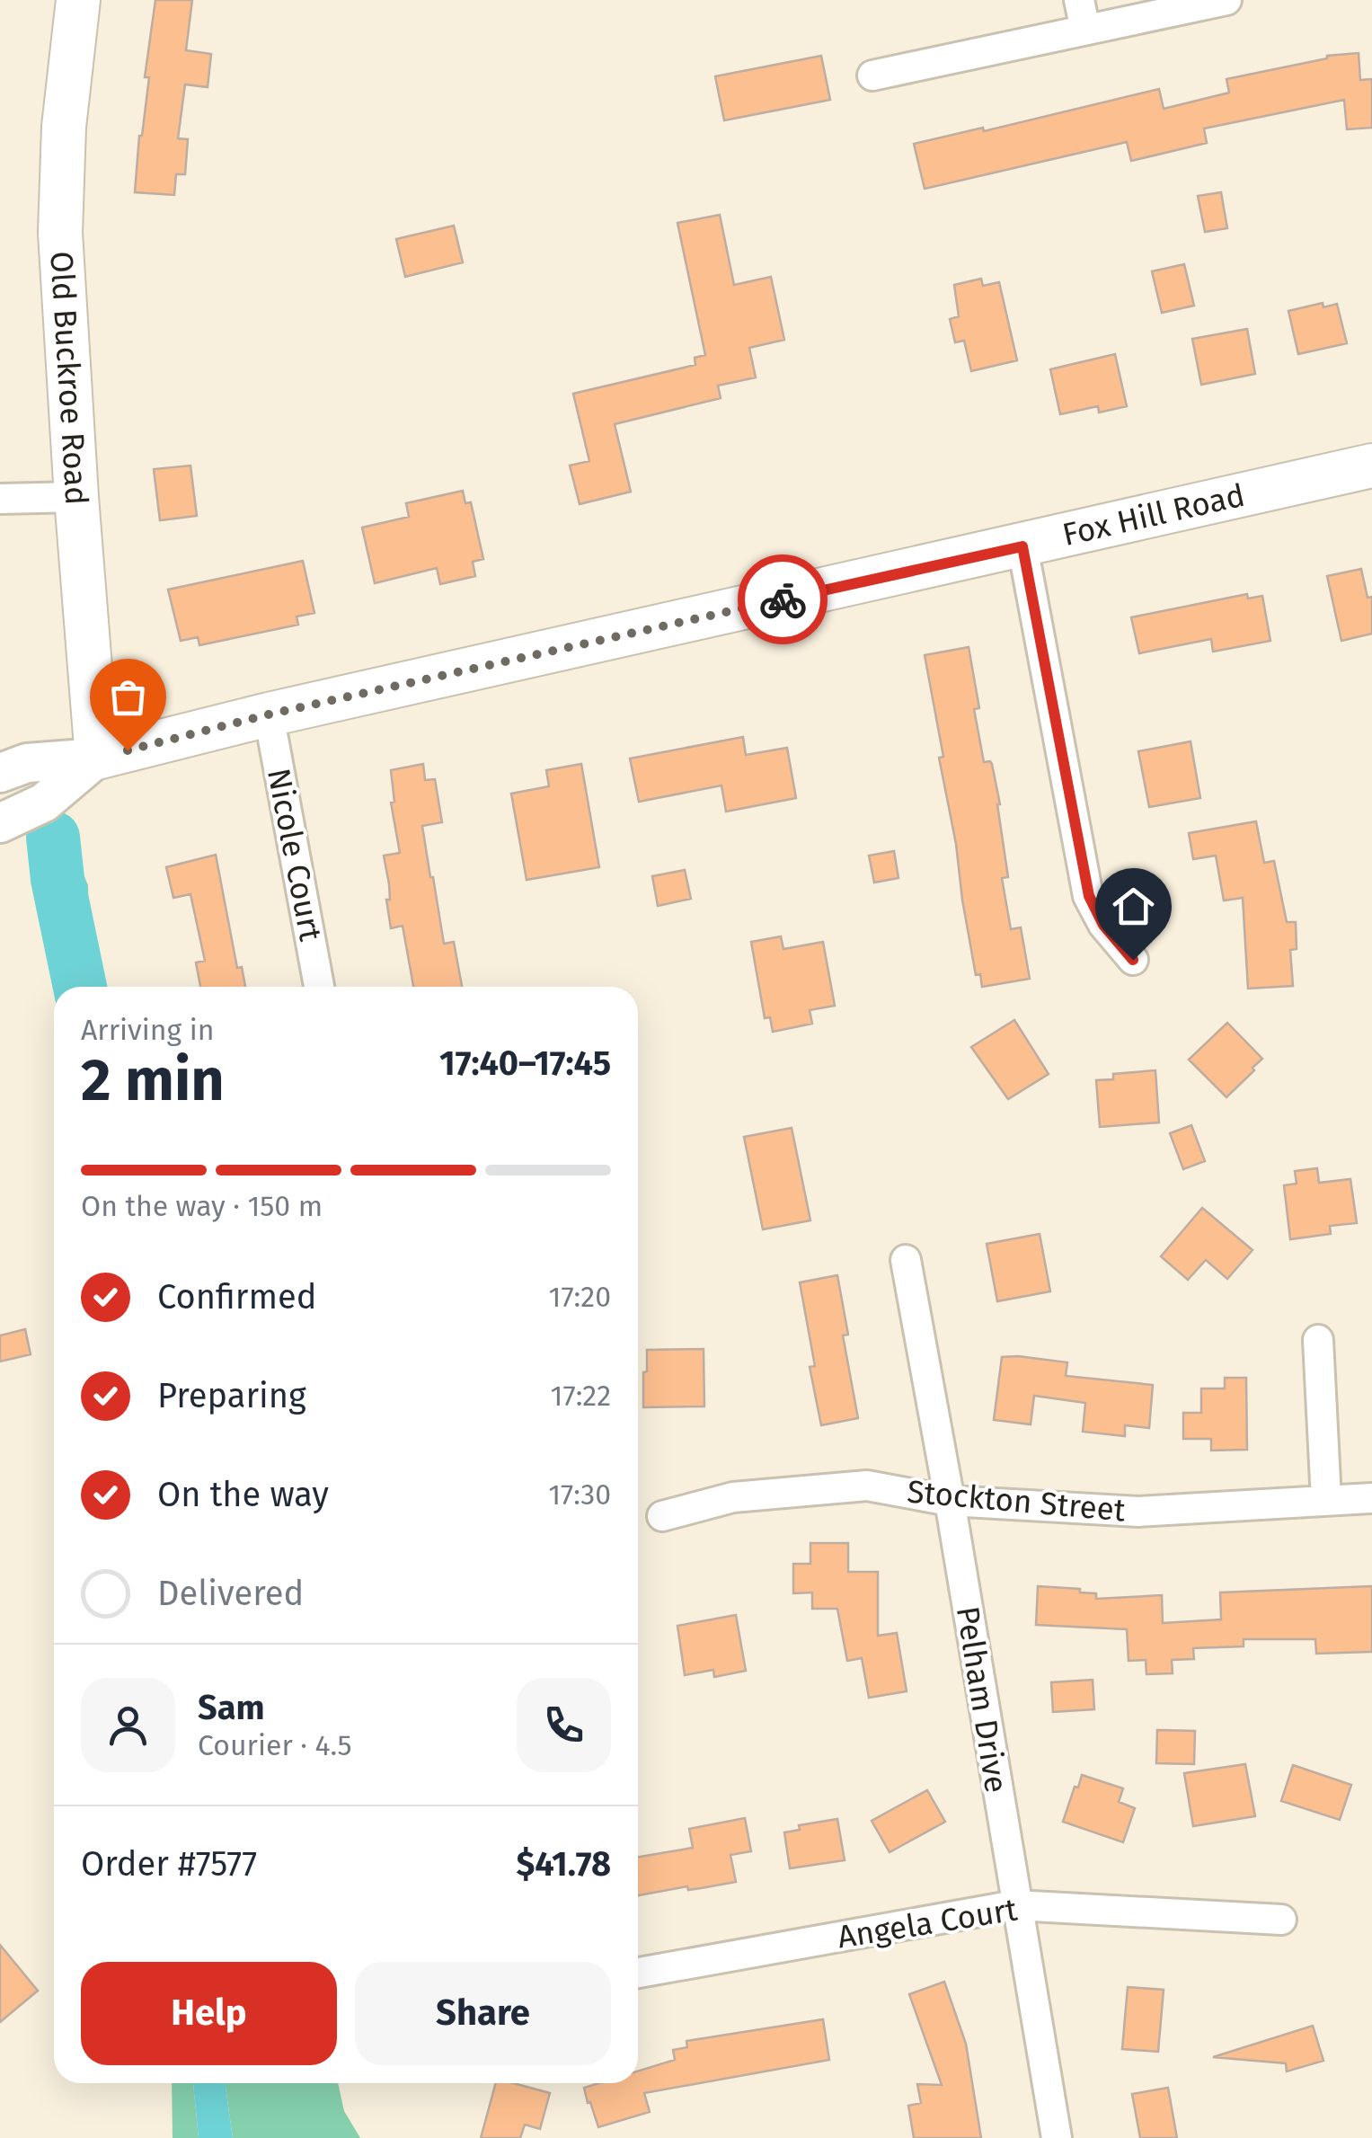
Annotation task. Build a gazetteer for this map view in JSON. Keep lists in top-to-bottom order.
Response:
{
  "streets": {
    "main road": ["Old Buckroe Road", "Fox Hill Road"],
    "street": [
      "Nicole Court",
      "Stockton Street",
      "Pelham Drive",
      "Angela Court"
    ]
  },
  "crossings": [
    ["Old Buckroe Road", "Fox Hill Road"],
    ["Fox Hill Road", "Nicole Court"],
    ["Stockton Street", "Pelham Drive"],
    ["Pelham Drive", "Angela Court"]
  ],
  "page": {
    "heading": ["2 min", "Arriving in", "17:40–17:45"],
    "panel": [
      "Sam",
      "Courier · 4.5",
      "Order #7577",
      "$41.78"
    ],
    "bar": "On the way · 150 m",
    "list": [
      ["Confirmed", "17:20"],
      ["Preparing", "17:22"],
      ["On the way", "17:30"],
      "Delivered"
    ],
    "buttons": ["Help", "Share"]
  }
}
